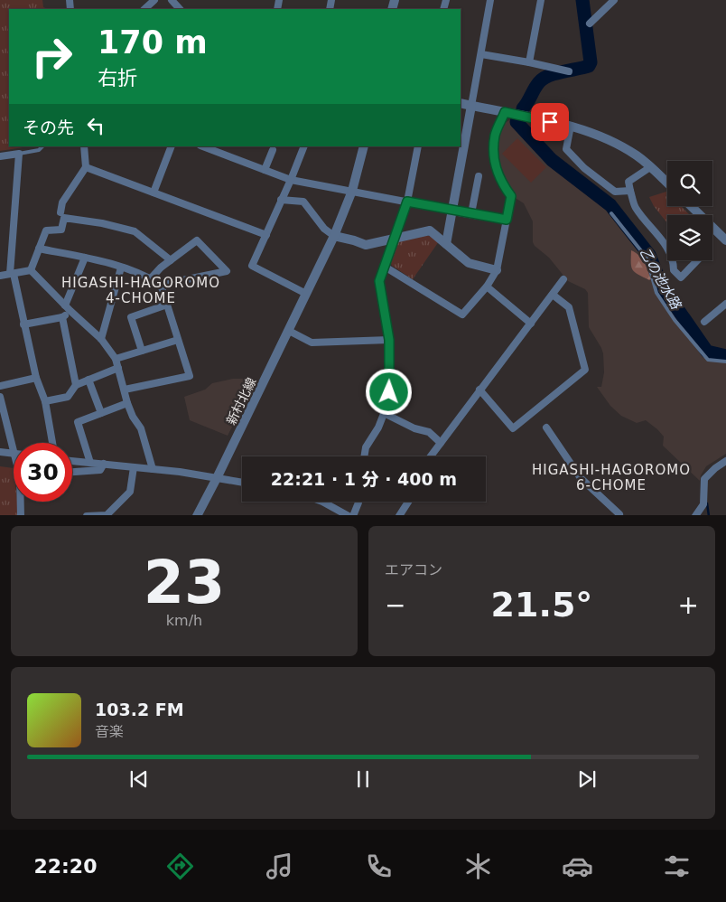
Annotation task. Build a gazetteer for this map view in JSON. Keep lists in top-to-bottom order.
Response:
{
  "streets": {
    "street": ["新村北線"]
  },
  "districts": ["HIGASHI-HAGOROMO 4-CHOME", "HIGASHI-HAGOROMO 6-CHOME"],
  "water": ["乙の池水路"],
  "page": {
    "turn": ["170 m", "右折"],
    "then": "その先",
    "limit": "30",
    "trip": "22:21 · 1 分 · 400 m",
    "tile": [
      ["23", "km/h"],
      "エアコン"
    ],
    "heat": ["−", "21.5°", "+"],
    "song": ["103.2 FM", "音楽"],
    "tabs": "22:20"
  }
}
